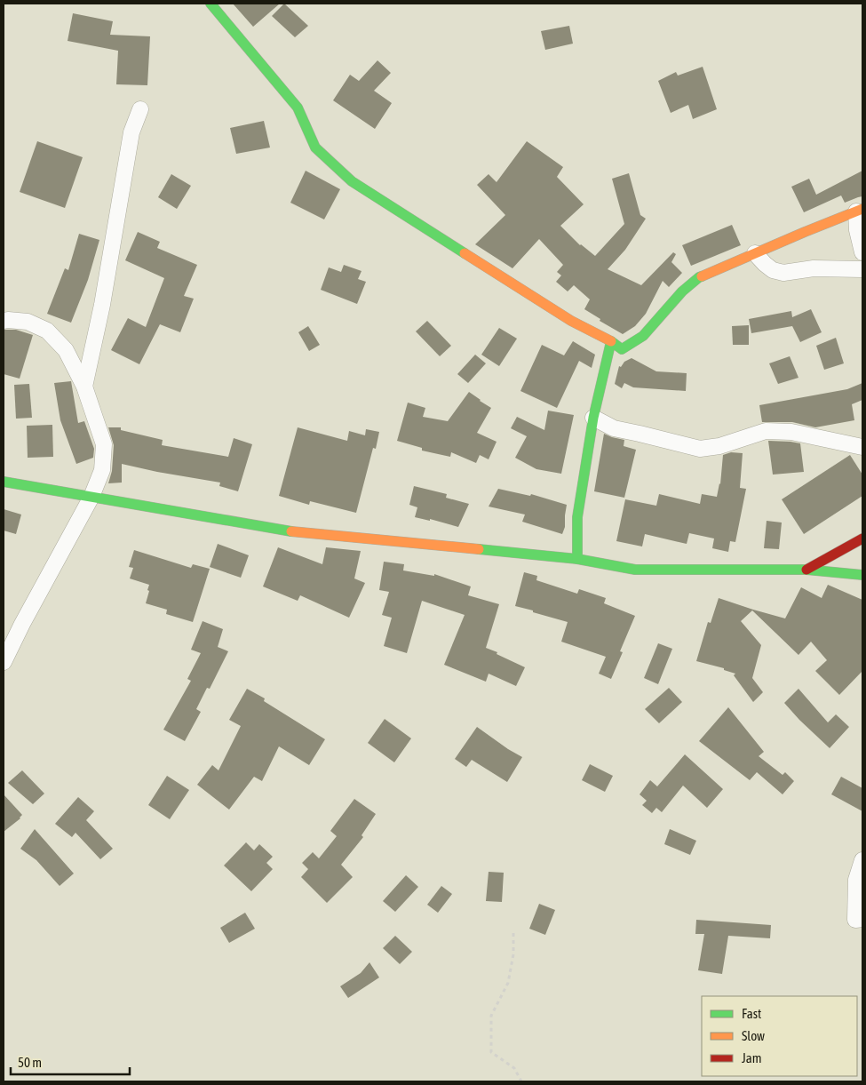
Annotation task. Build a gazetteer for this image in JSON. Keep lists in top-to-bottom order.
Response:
{
  "legend": ["Fast", "Slow", "Jam"],
  "scale_bar": "50 m"
}
